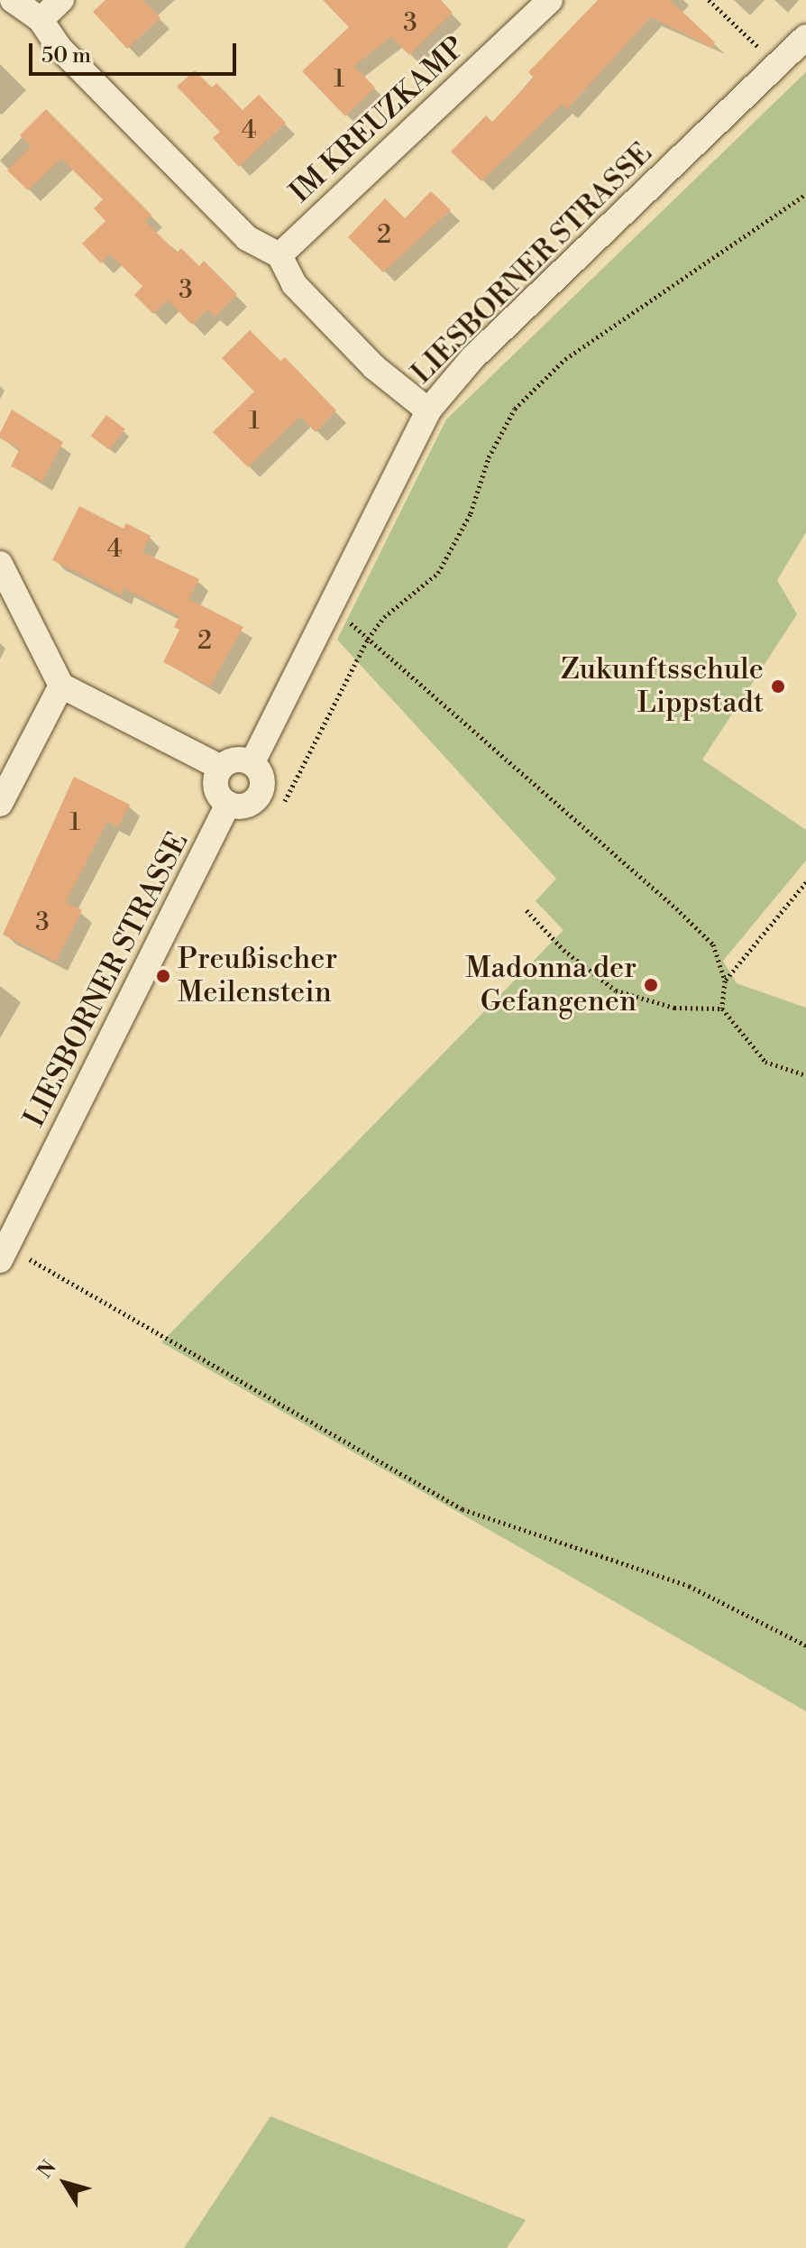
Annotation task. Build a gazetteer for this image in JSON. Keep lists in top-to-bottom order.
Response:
{
  "streets": {
    "street": ["IM KREUZKAMP", "LIESBORNER STRASSE"]
  },
  "places": ["Zukunftsschule Lippstadt", "Preußischer Meilenstein", "Madonna der Gefangenen"],
  "house_numbers": [
    "3",
    "1",
    "4",
    "2",
    "3",
    "1",
    "4",
    "2",
    "1",
    "3"
  ],
  "scale_bar": "50 m",
  "north": "top left"
}
